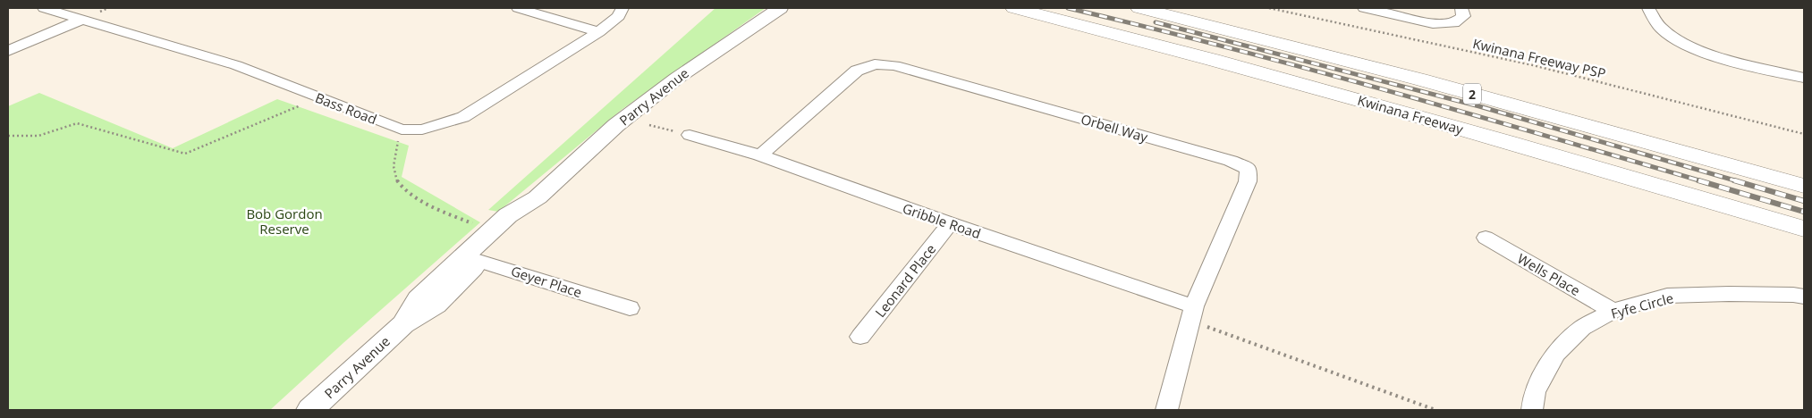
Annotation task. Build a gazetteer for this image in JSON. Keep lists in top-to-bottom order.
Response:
{
  "streets": {
    "highway": ["2", "Kwinana Freeway"],
    "main road": ["Parry Avenue"],
    "street": [
      "Bass Road",
      "Orbell Way",
      "Gribble Road",
      "Wells Place",
      "Leonard Place",
      "Geyer Place",
      "Fyfe Circle"
    ],
    "path": ["Kwinana Freeway PSP"]
  },
  "crossings": [
    ["Parry Avenue", "Geyer Place"],
    ["Orbell Way", "Gribble Road"],
    ["Gribble Road", "Leonard Place"],
    ["Wells Place", "Fyfe Circle"]
  ],
  "parks": ["Bob Gordon Reserve"]
}
